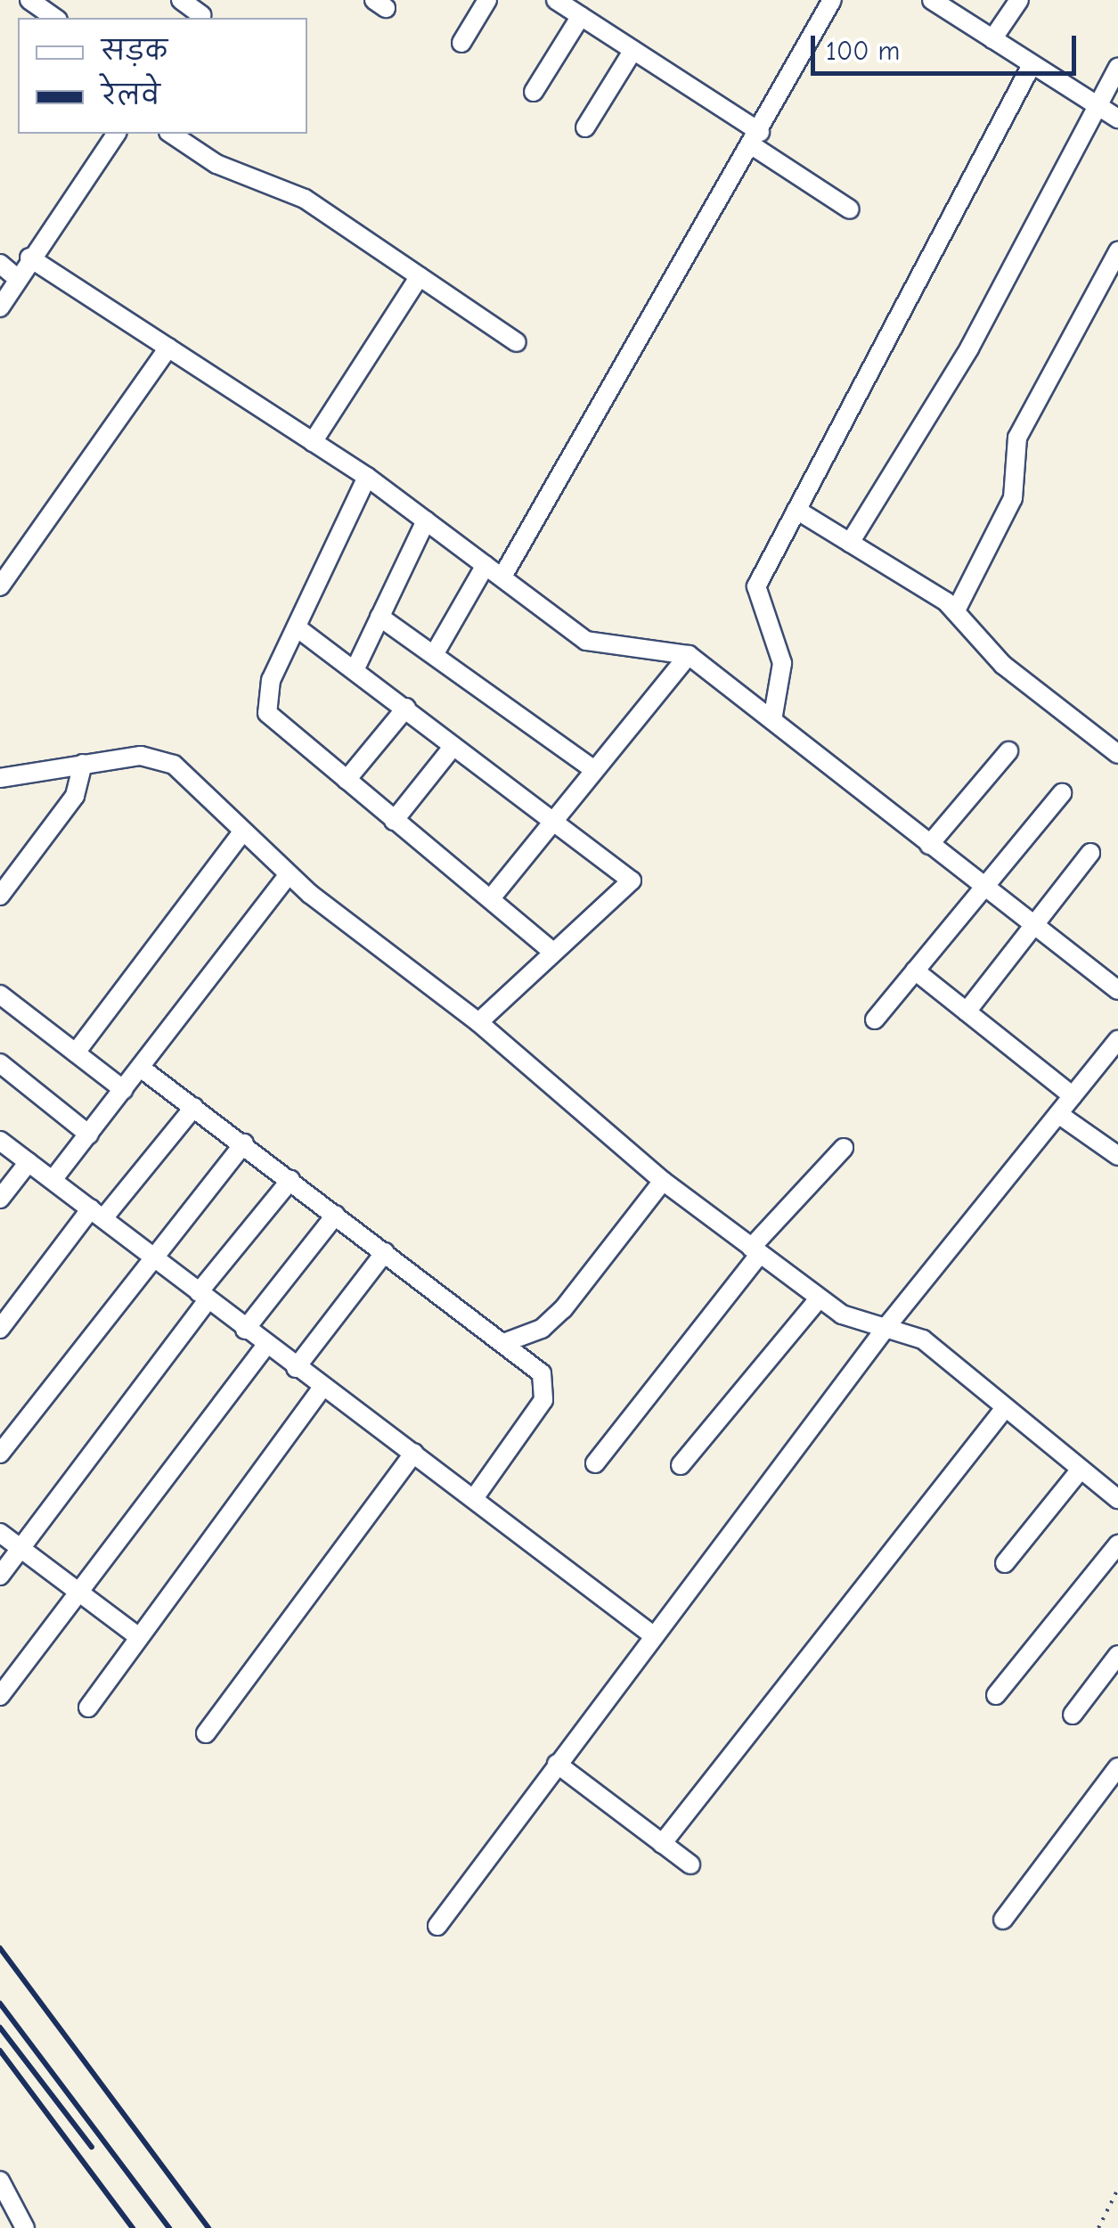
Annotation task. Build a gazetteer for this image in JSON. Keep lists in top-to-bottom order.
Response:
{
  "legend": ["सड़क", "रेलवे"],
  "scale_bar": "100 m"
}
